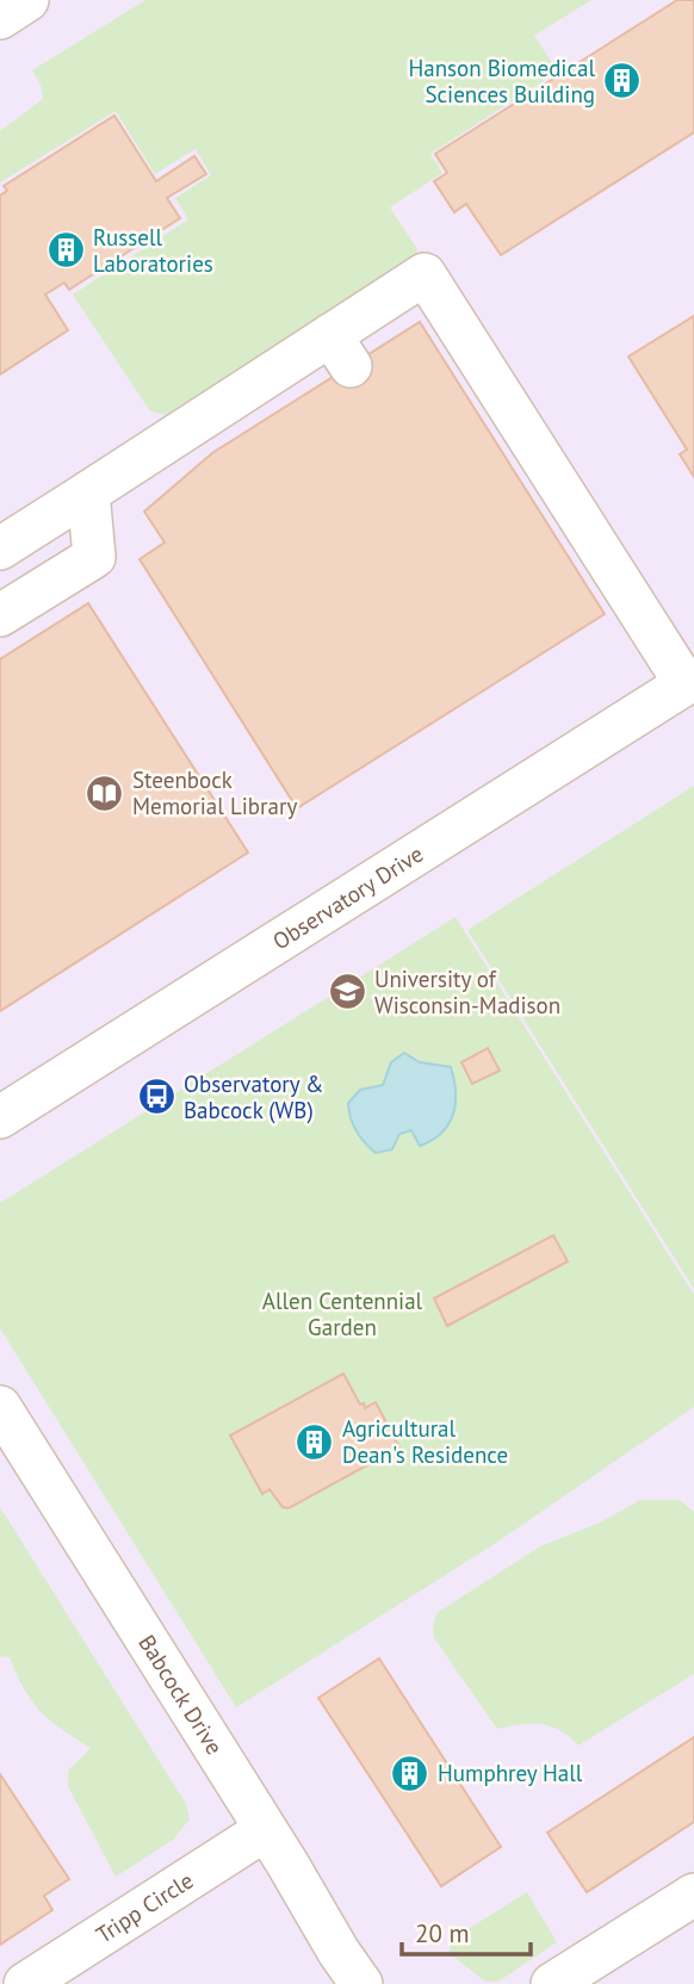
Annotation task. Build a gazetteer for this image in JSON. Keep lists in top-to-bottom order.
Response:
{
  "streets": {
    "street": ["Observatory Drive", "Babcock Drive", "Tripp Circle"]
  },
  "crossings": [
    ["Babcock Drive", "Tripp Circle"]
  ],
  "parks": ["Allen Centennial Garden"],
  "places": {
    "building": [
      "Hanson Biomedical Sciences Building",
      "Russell Laboratories",
      "Agricultural Dean's Residence",
      "Humphrey Hall"
    ],
    "library": ["Steenbock Memorial Library"],
    "school or university": ["University of Wisconsin-Madison"],
    "bus stop": ["Observatory & Babcock (WB)"]
  },
  "scale_bar": "20 m"
}
